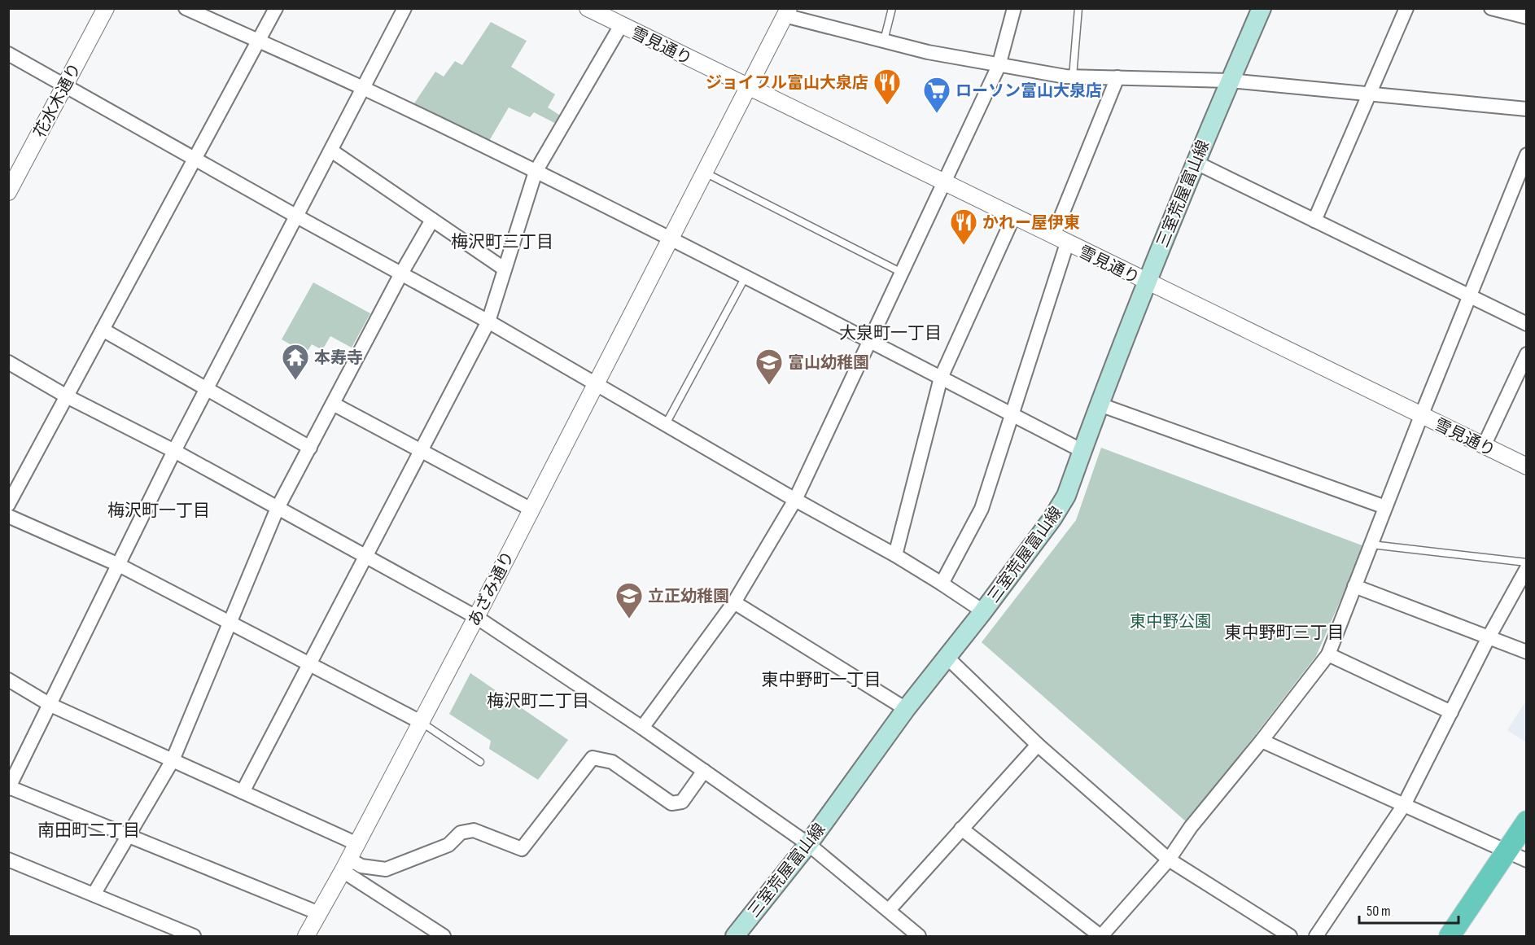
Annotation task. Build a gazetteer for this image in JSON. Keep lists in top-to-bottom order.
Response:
{
  "streets": {
    "main road": ["三室荒屋富山線"],
    "street": ["雪見通り", "花水木通り", "あざみ通り"]
  },
  "crossings": [
    ["雪見通り", "三室荒屋富山線"],
    ["雪見通り", "あざみ通り"]
  ],
  "districts": [
    "梅沢町三丁目",
    "大泉町一丁目",
    "梅沢町一丁目",
    "東中野町三丁目",
    "東中野町一丁目",
    "梅沢町二丁目",
    "南田町二丁目"
  ],
  "parks": ["東中野公園"],
  "places": {
    "restaurant": ["ジョイフル富山大泉店", "かれー屋伊東"],
    "supermarket": ["ローソン富山大泉店"],
    "temple": ["本寿寺"],
    "school or university": ["富山幼稚園", "立正幼稚園"]
  },
  "scale_bar": "50 m"
}
